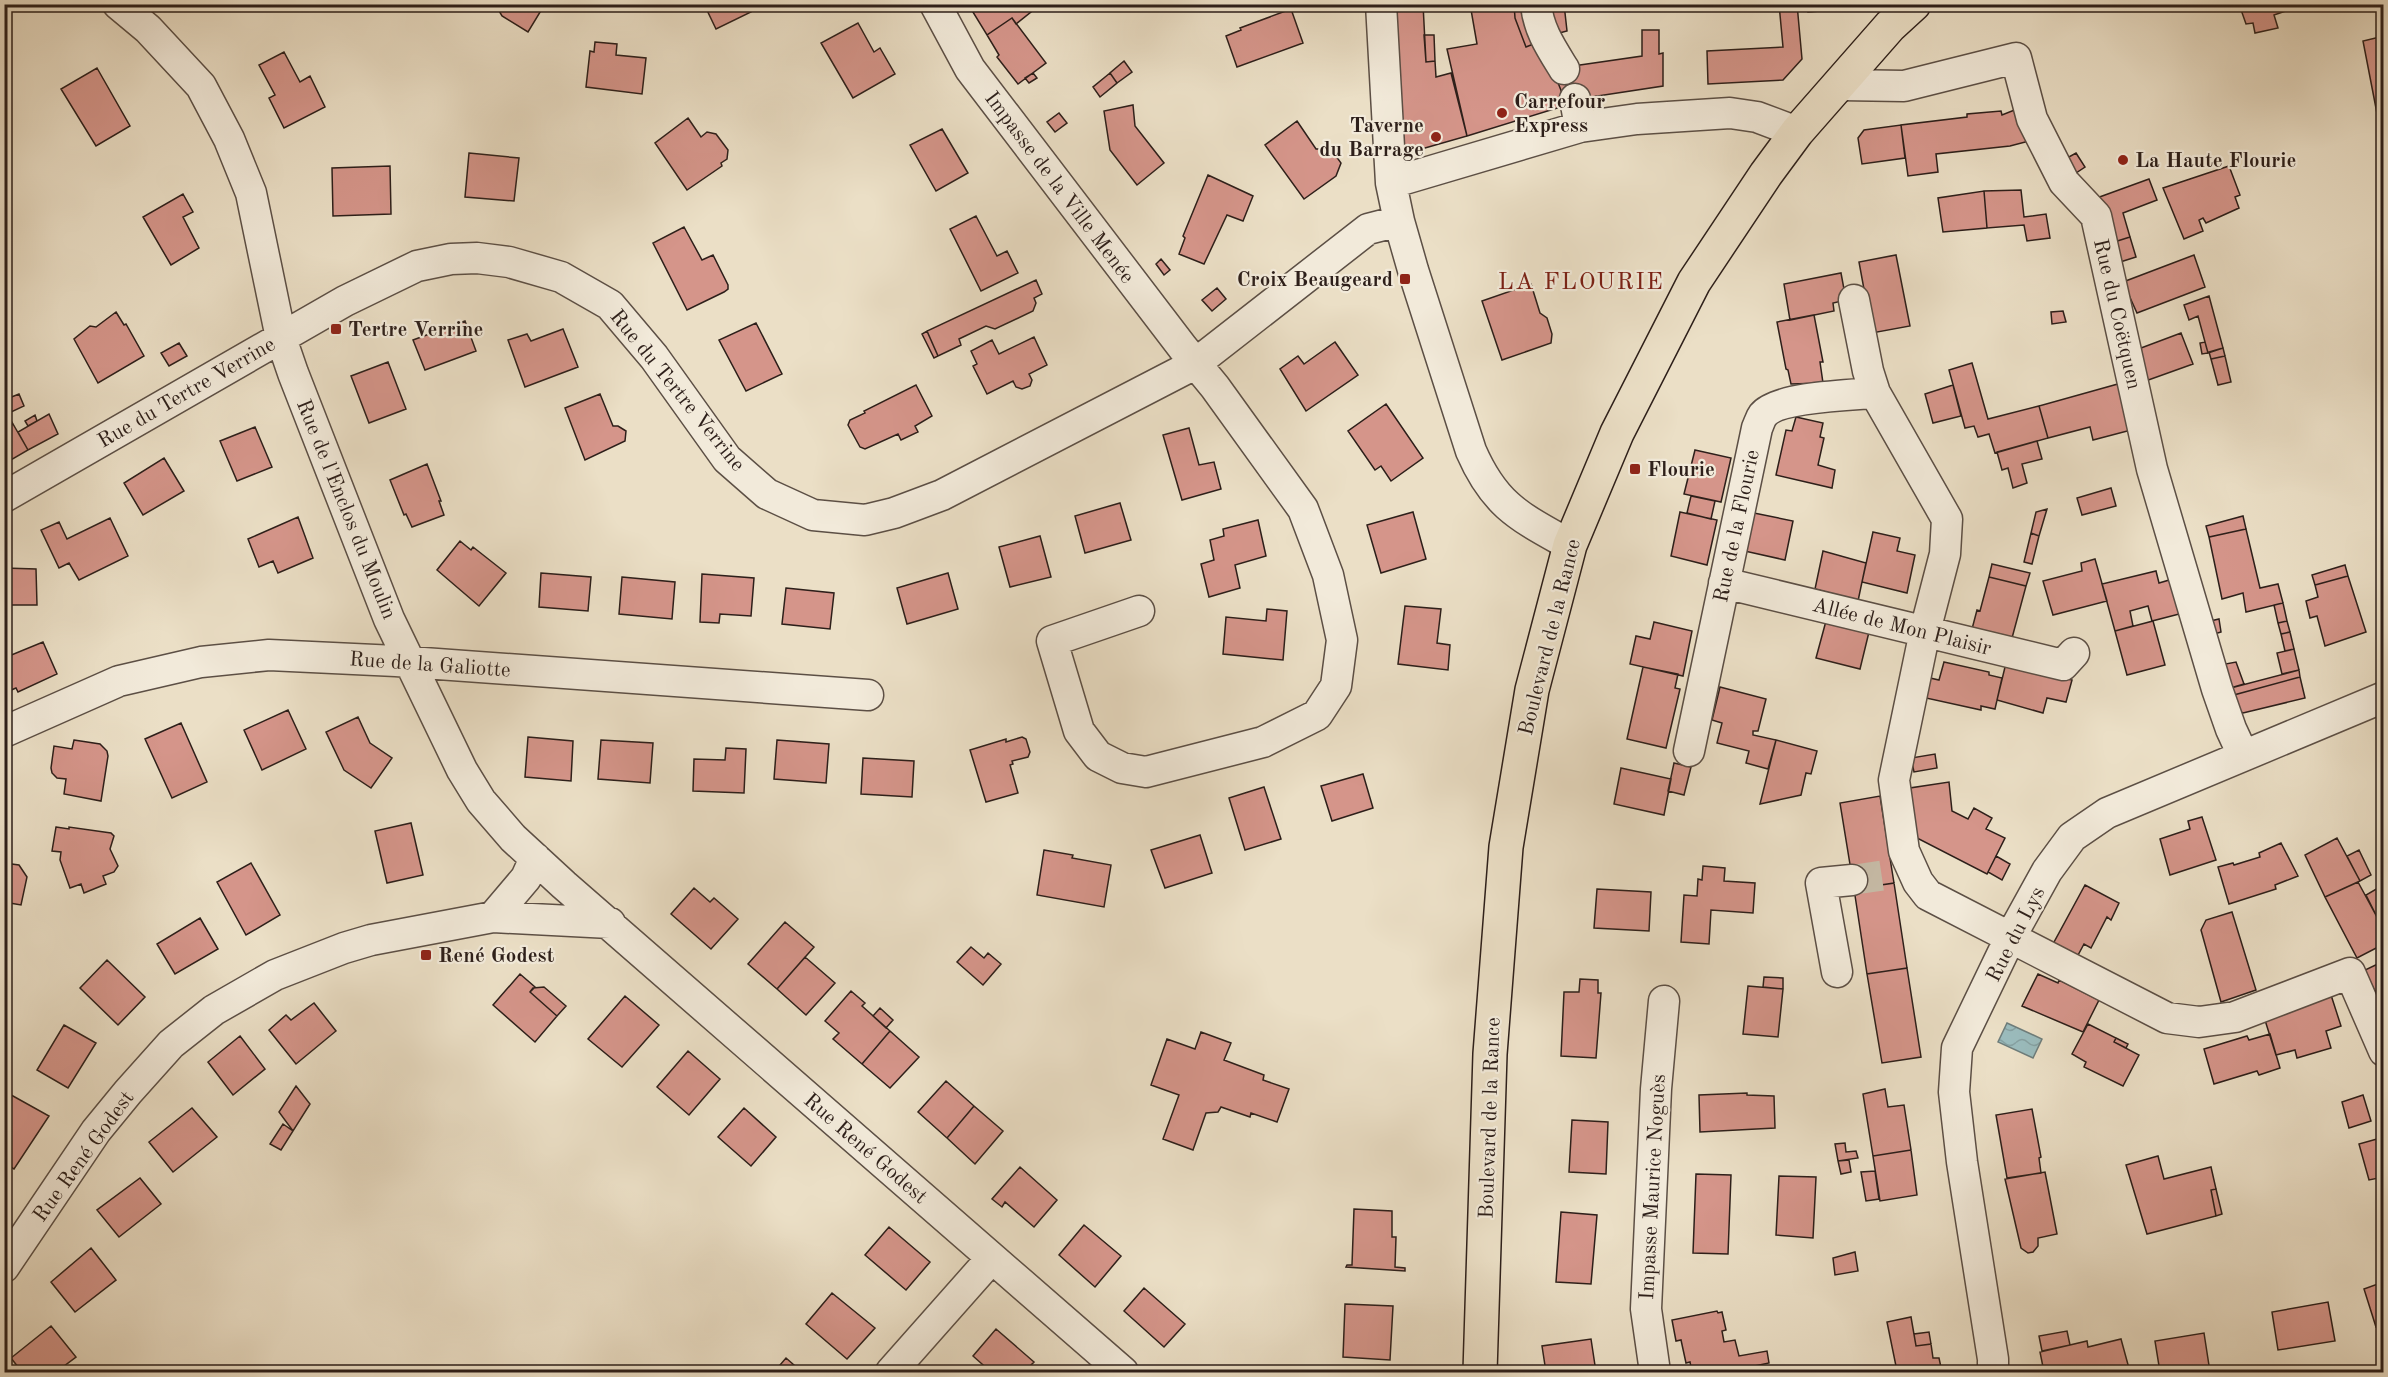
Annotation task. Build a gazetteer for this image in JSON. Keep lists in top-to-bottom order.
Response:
{
  "streets": {
    "main road": ["Boulevard de la Rance"],
    "street": [
      "Impasse de la Ville Menée",
      "Rue du Coëtquen",
      "Rue du Tertre Verrine",
      "Rue de l'Enclos du Moulin",
      "Rue de la Flourie",
      "Allée de Mon Plaisir",
      "Rue de la Galiotte",
      "Rue du Lys",
      "Rue René Godest",
      "Impasse Maurice Noguès"
    ]
  },
  "crossings": [
    ["Impasse de la Ville Menée", "Rue du Tertre Verrine"],
    ["Rue du Coëtquen", "Boulevard de la Rance"],
    ["Rue du Coëtquen", "Rue du Lys"],
    ["Rue du Tertre Verrine", "Rue de l'Enclos du Moulin"],
    ["Rue de l'Enclos du Moulin", "Rue de la Galiotte"],
    ["Rue de l'Enclos du Moulin", "Rue René Godest"],
    ["Rue de la Flourie", "Allée de Mon Plaisir"]
  ],
  "districts": ["LA FLOURIE"],
  "places": {
    "other": ["Carrefour Express", "Taverne du Barrage", "La Haute Flourie"],
    "transit": [
      "Croix Beaugeard",
      "Tertre Verrine",
      "Flourie",
      "René Godest"
    ]
  }
}
